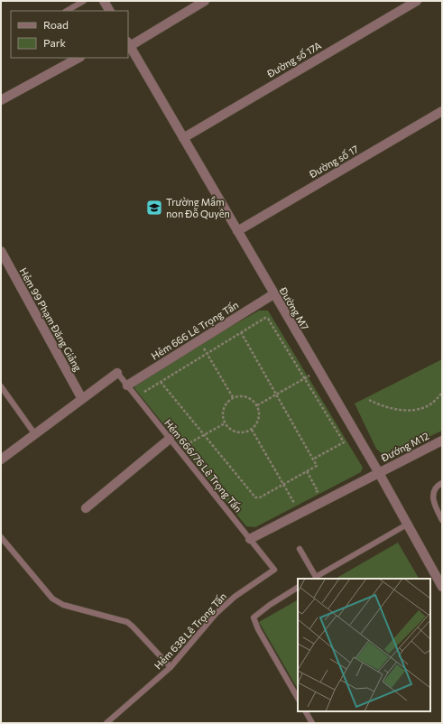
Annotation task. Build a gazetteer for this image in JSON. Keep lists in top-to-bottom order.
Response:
{
  "streets": {
    "street": [
      "Đường số 17A",
      "Đường số 17",
      "Đường M7",
      "Hẻm 99 Phạm Đăng Giảng",
      "Hẻm 666 Lê Trọng Tấn",
      "Đướng M12"
    ],
    "lane": ["Hẻm 666/76 Lê Trọng Tấn", "Hẻm 638 Lê Trọng Tấn"]
  },
  "crossings": [
    ["Đường số 17A", "Đường M7"],
    ["Đường số 17", "Đường M7"],
    ["Đường M7", "Hẻm 666 Lê Trọng Tấn"],
    ["Đường M7", "Đướng M12"],
    ["Hẻm 666 Lê Trọng Tấn", "Hẻm 666/76 Lê Trọng Tấn"],
    ["Đướng M12", "Hẻm 666/76 Lê Trọng Tấn"],
    ["Hẻm 666/76 Lê Trọng Tấn", "Hẻm 638 Lê Trọng Tấn"]
  ],
  "places": {
    "school or university": ["Trường Mầm non Đỗ Quyên"]
  },
  "legend": ["Road", "Park"]
}
